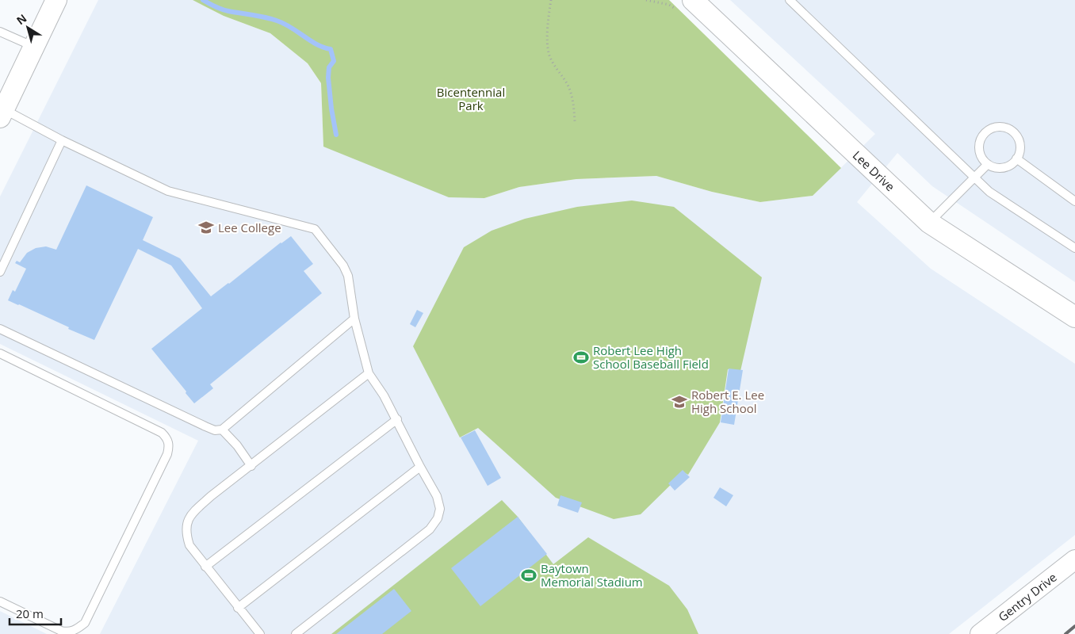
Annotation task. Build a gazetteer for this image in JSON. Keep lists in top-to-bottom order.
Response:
{
  "streets": {
    "main road": ["Lee Drive"],
    "street": ["Gentry Drive"]
  },
  "parks": ["Bicentennial Park"],
  "places": {
    "school or university": ["Lee College", "Robert E. Lee High School"],
    "sports": ["Robert Lee High School Baseball Field", "Baytown Memorial Stadium"]
  },
  "scale_bar": "20 m",
  "north": "top left"
}
